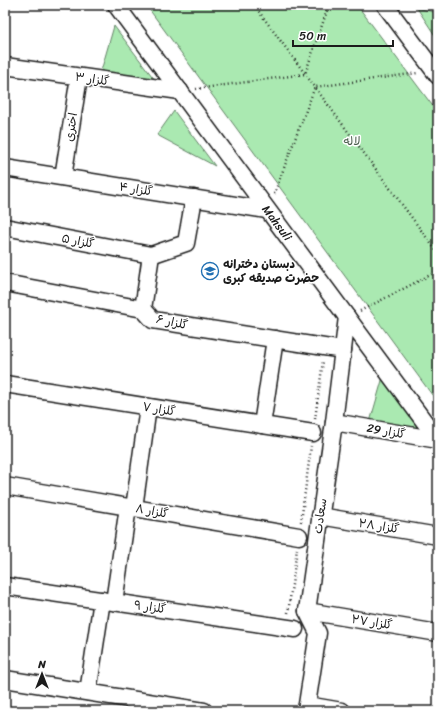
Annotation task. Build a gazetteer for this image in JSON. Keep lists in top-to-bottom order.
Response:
{
  "streets": {
    "street": [
      "گلزار ۳",
      "اختری",
      "گلزار ۴",
      "Mahsuli",
      "گلزار ۵",
      "گلزار ۶",
      "گلزار ۷",
      "گلزار 29",
      "گلزار ۸",
      "سعادت",
      "گلزار ۲۸",
      "گلزار ۹",
      "گلزار ۲۷"
    ]
  },
  "crossings": [
    ["گلزار ۳", "اختری"],
    ["گلزار ۳", "Mahsuli"],
    ["اختری", "گلزار ۴"],
    ["گلزار ۴", "Mahsuli"],
    ["Mahsuli", "گلزار 29"],
    ["Mahsuli", "سعادت"],
    ["گلزار ۶", "سعادت"],
    ["گلزار 29", "سعادت"],
    ["سعادت", "گلزار ۲۸"],
    ["سعادت", "گلزار ۲۷"]
  ],
  "parks": ["لاله"],
  "places": {
    "school or university": ["دبستان دخترانه حضرت صدیقه کبری"]
  },
  "scale_bar": "50 m",
  "north": "top"
}
